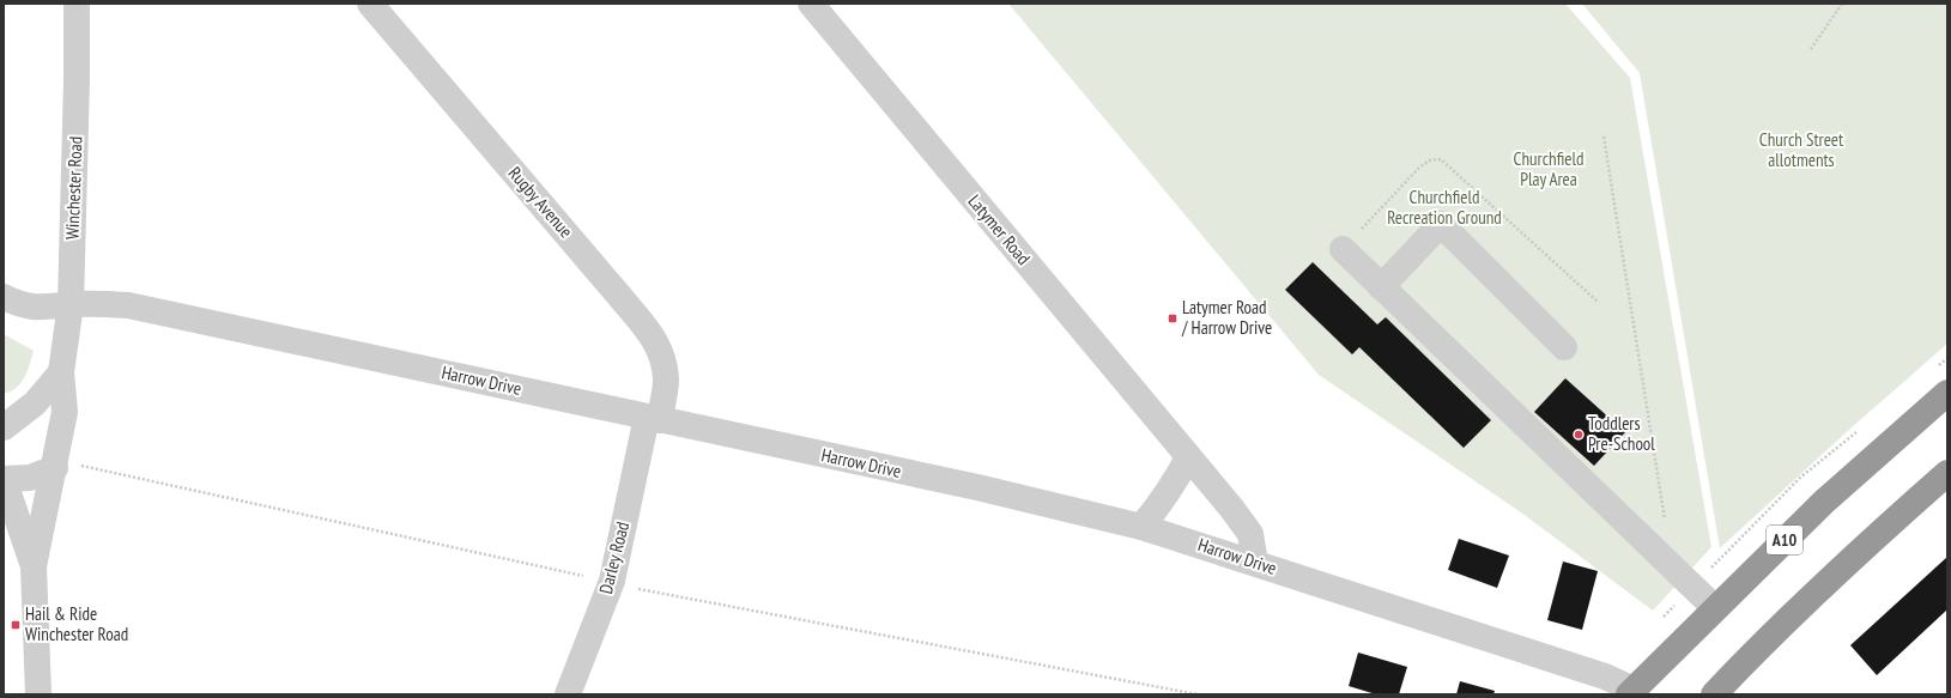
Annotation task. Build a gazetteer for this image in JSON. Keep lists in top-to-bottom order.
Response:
{
  "streets": {
    "highway": ["A10"],
    "street": [
      "Winchester Road",
      "Rugby Avenue",
      "Latymer Road",
      "Harrow Drive",
      "Darley Road"
    ]
  },
  "crossings": [
    ["Winchester Road", "Harrow Drive"],
    ["Rugby Avenue", "Harrow Drive"],
    ["Rugby Avenue", "Darley Road"],
    ["Latymer Road", "Harrow Drive"],
    ["Harrow Drive", "A10"],
    ["Harrow Drive", "Darley Road"]
  ],
  "parks": ["Church Street allotments", "Churchfield Play Area", "Churchfield Recreation Ground"],
  "places": {
    "transit": ["Latymer Road / Harrow Drive", "Hail & Ride Winchester Road"],
    "other": ["Toddlers Pre-School"]
  }
}
